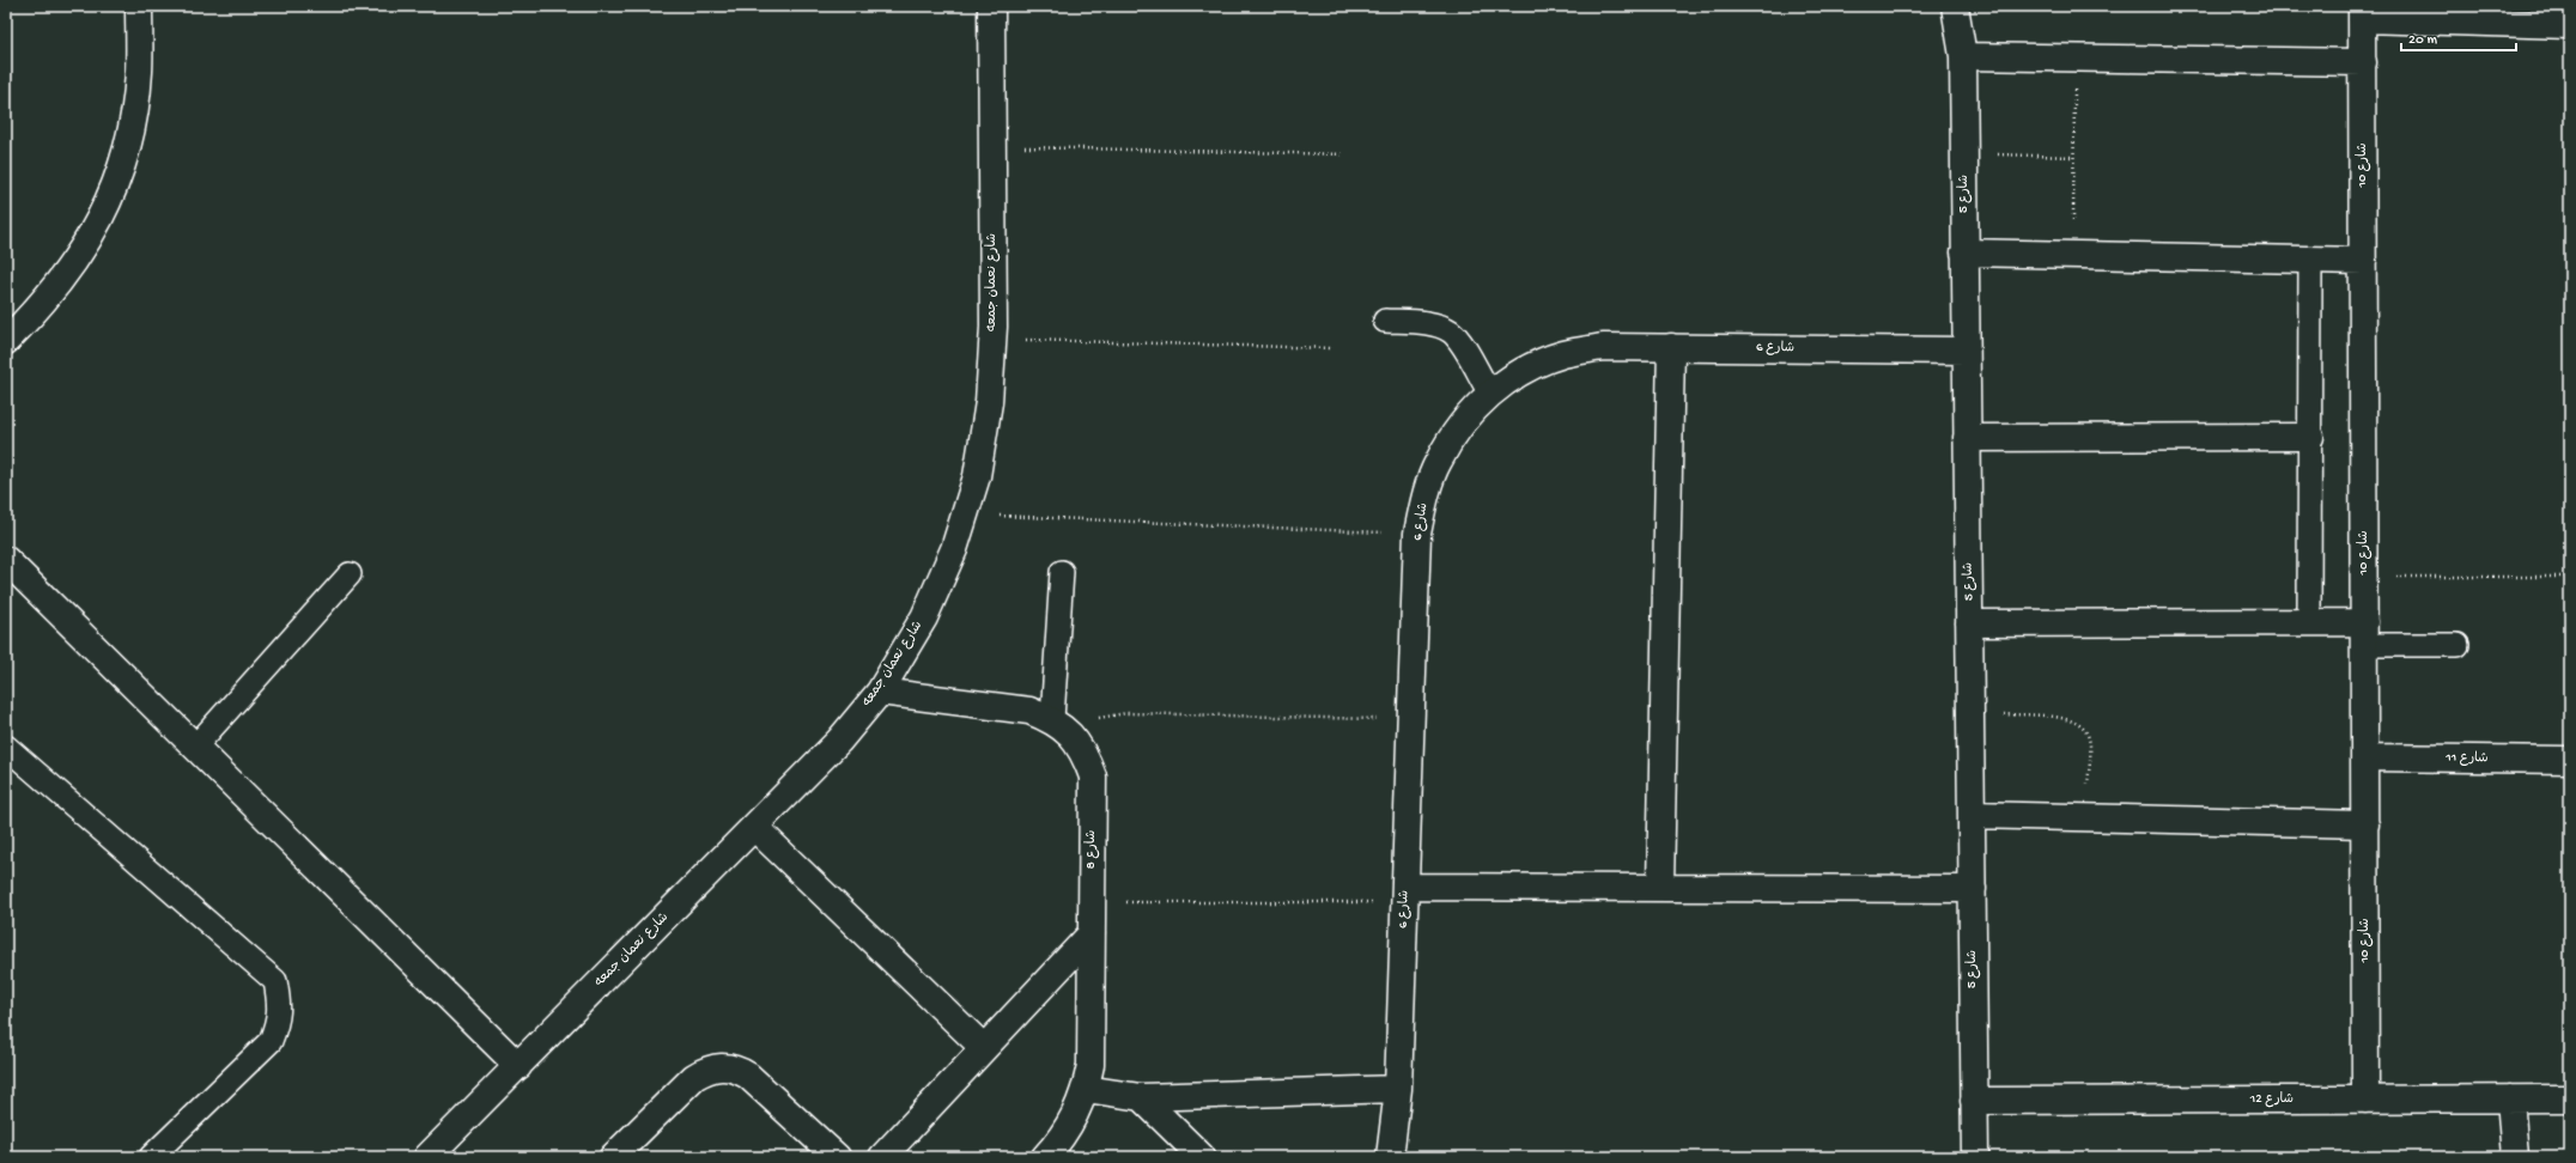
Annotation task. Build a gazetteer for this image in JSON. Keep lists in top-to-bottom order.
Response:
{
  "streets": {
    "street": [
      "شارع 10",
      "شارع 5",
      "شارع نعمان جمعه",
      "شارع 6",
      "شارع 11",
      "شارع 8",
      "شارع 12"
    ]
  },
  "crossings": [
    ["شارع 10", "شارع 11"],
    ["شارع 10", "شارع 12"],
    ["شارع 5", "شارع 6"],
    ["شارع 5", "شارع 12"]
  ],
  "scale_bar": "20 m"
}
